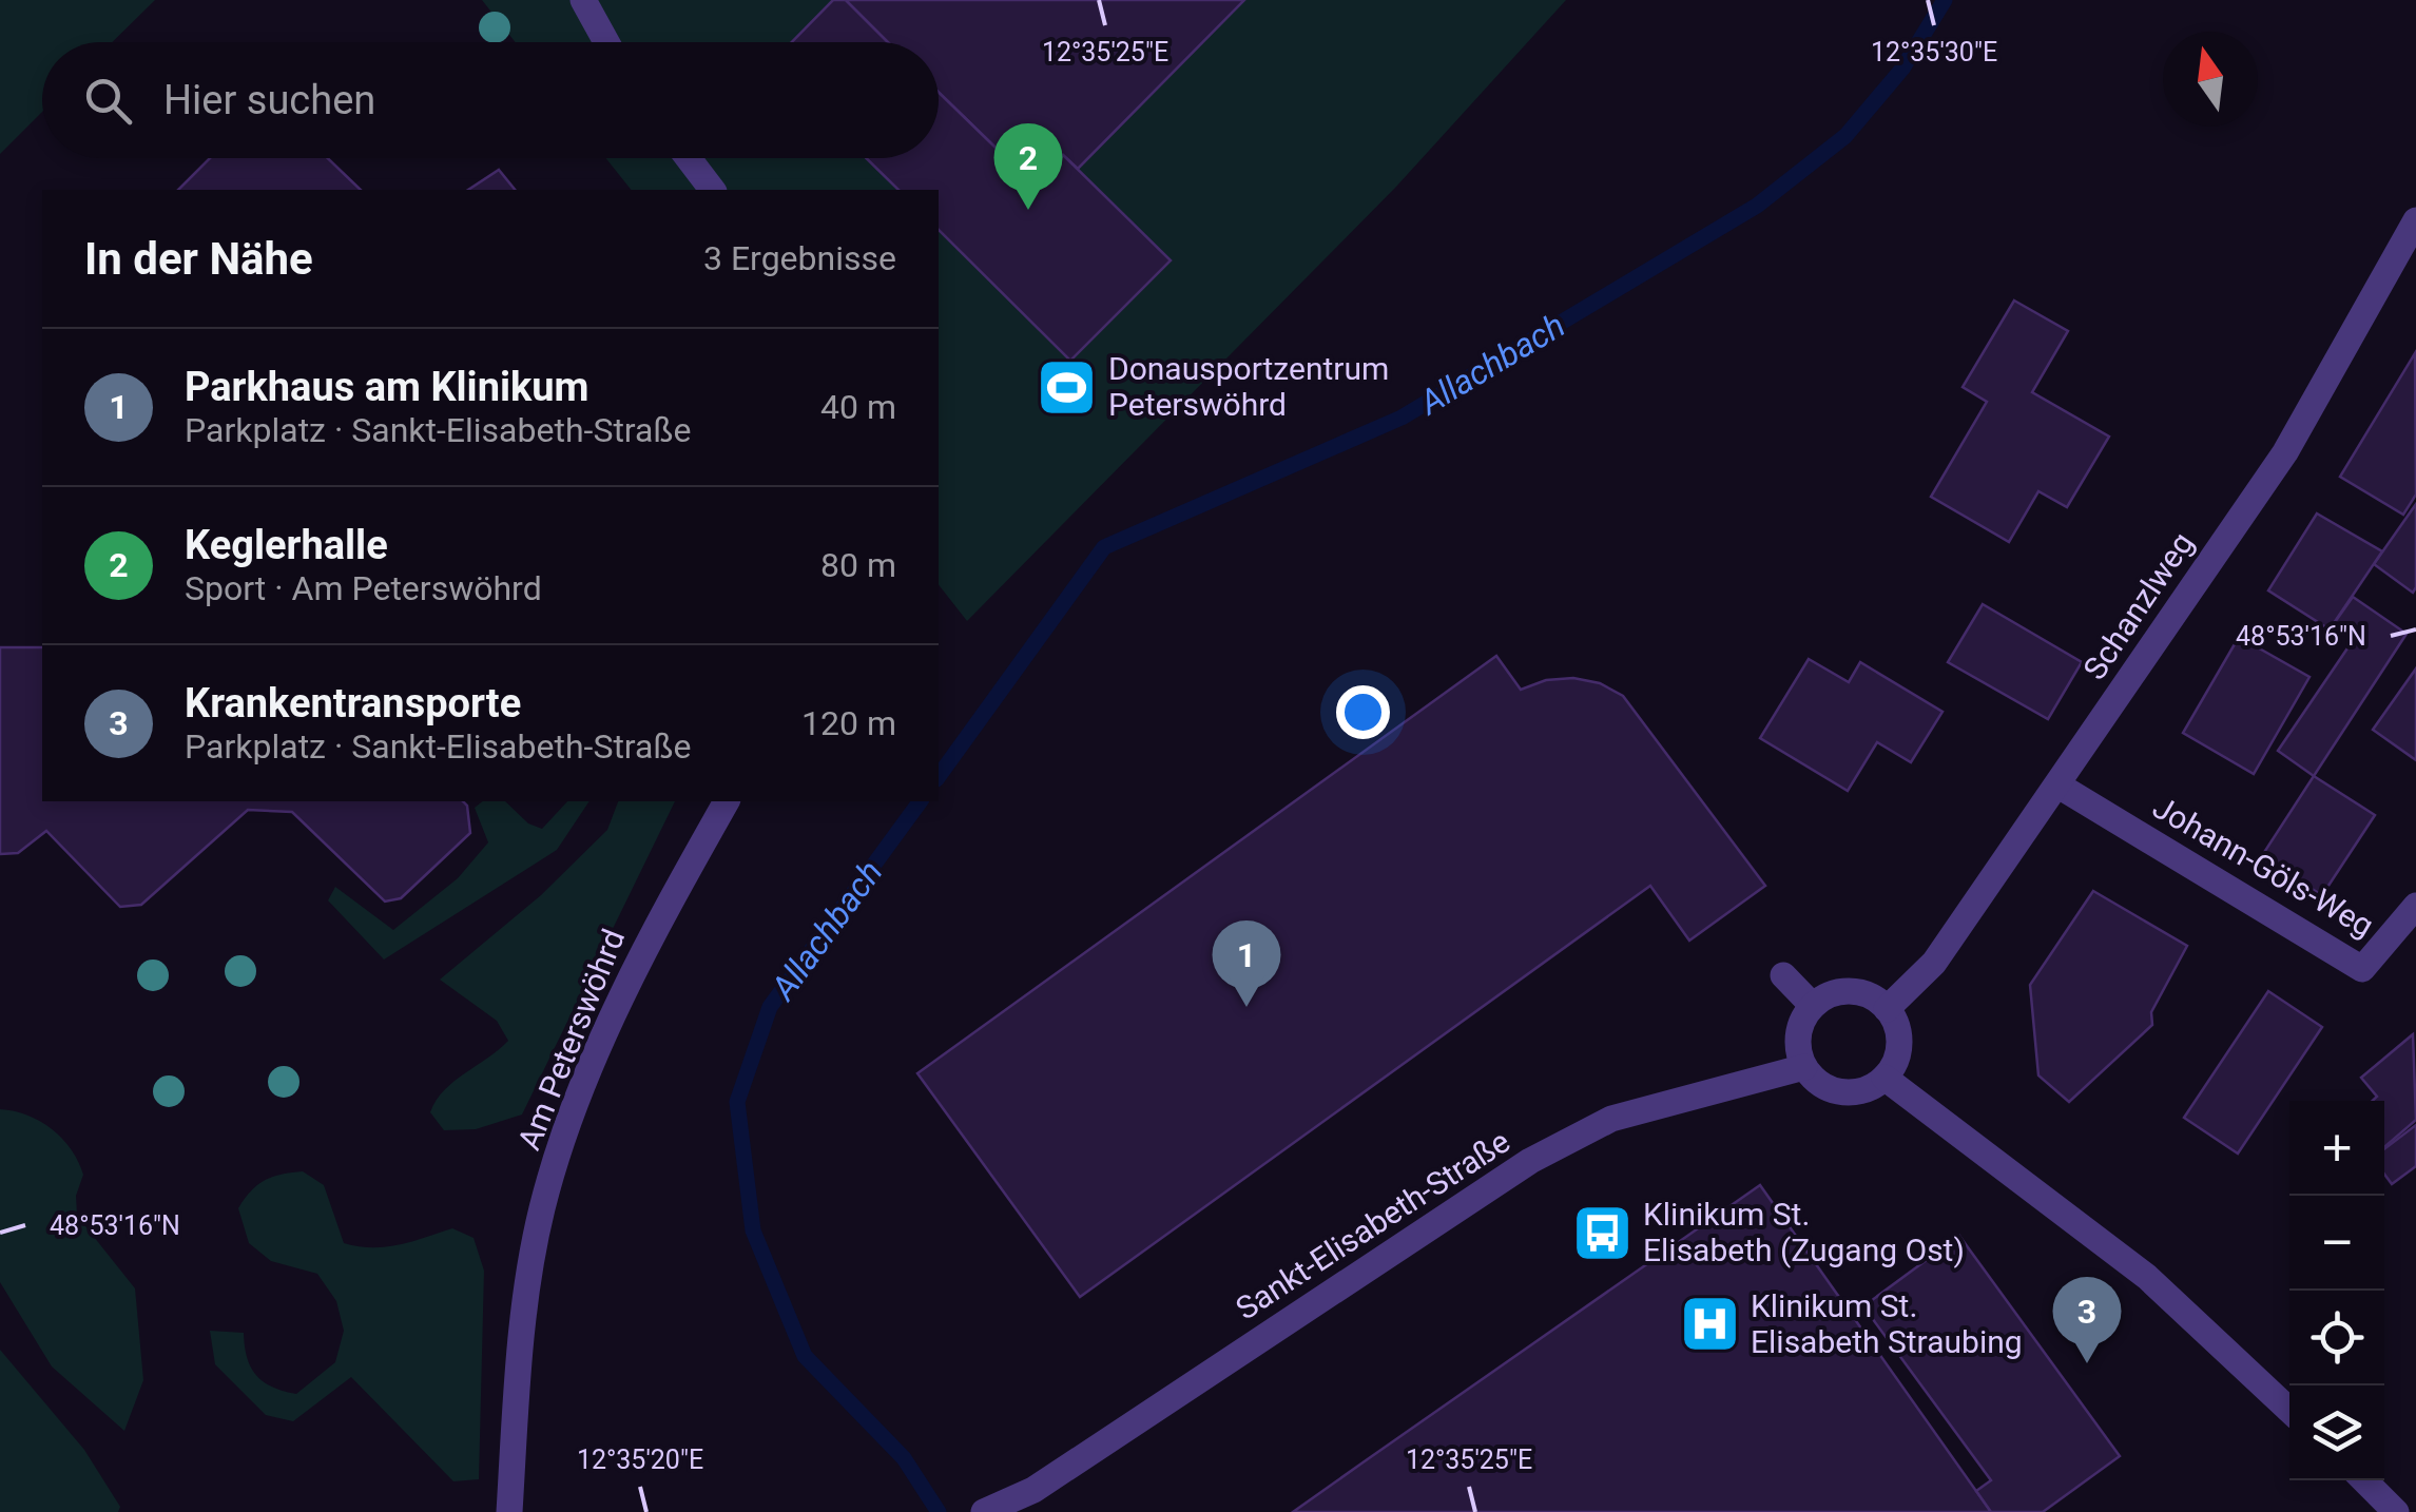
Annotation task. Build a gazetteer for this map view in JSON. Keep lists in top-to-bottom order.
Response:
{
  "streets": {
    "street": [
      "Schanzlweg",
      "Johann-Göls-Weg",
      "Am Peterswöhrd",
      "Sankt-Elisabeth-Straße"
    ]
  },
  "crossings": [
    ["Schanzlweg", "Johann-Göls-Weg"],
    ["Schanzlweg", "Sankt-Elisabeth-Straße"]
  ],
  "water": ["Allachbach"],
  "places": {
    "sports": ["Donausportzentrum Peterswöhrd"],
    "bus stop": ["Klinikum St. Elisabeth (Zugang Ost)"],
    "hospital": ["Klinikum St. Elisabeth Straubing"]
  },
  "north": "top",
  "page": {
    "search": "Hier suchen",
    "pins": ["2", "1", "3"],
    "heading": ["In der Nähe", "3 Ergebnisse"],
    "list": [
      {
        "mark": "1",
        "name": "Parkhaus am Klinikum",
        "note": "Parkplatz · Sankt-Elisabeth-Straße",
        "value": "40 m"
      },
      {
        "mark": "2",
        "name": "Keglerhalle",
        "note": "Sport · Am Peterswöhrd",
        "value": "80 m"
      },
      {
        "mark": "3",
        "name": "Krankentransporte",
        "note": "Parkplatz · Sankt-Elisabeth-Straße",
        "value": "120 m"
      }
    ],
    "map_buttons": ["+", "−"]
  },
  "coordinates": [
    "12°35'30\"E",
    "12°35'25\"E",
    "48°53'16\"N",
    "12°35'20\"E"
  ]
}
